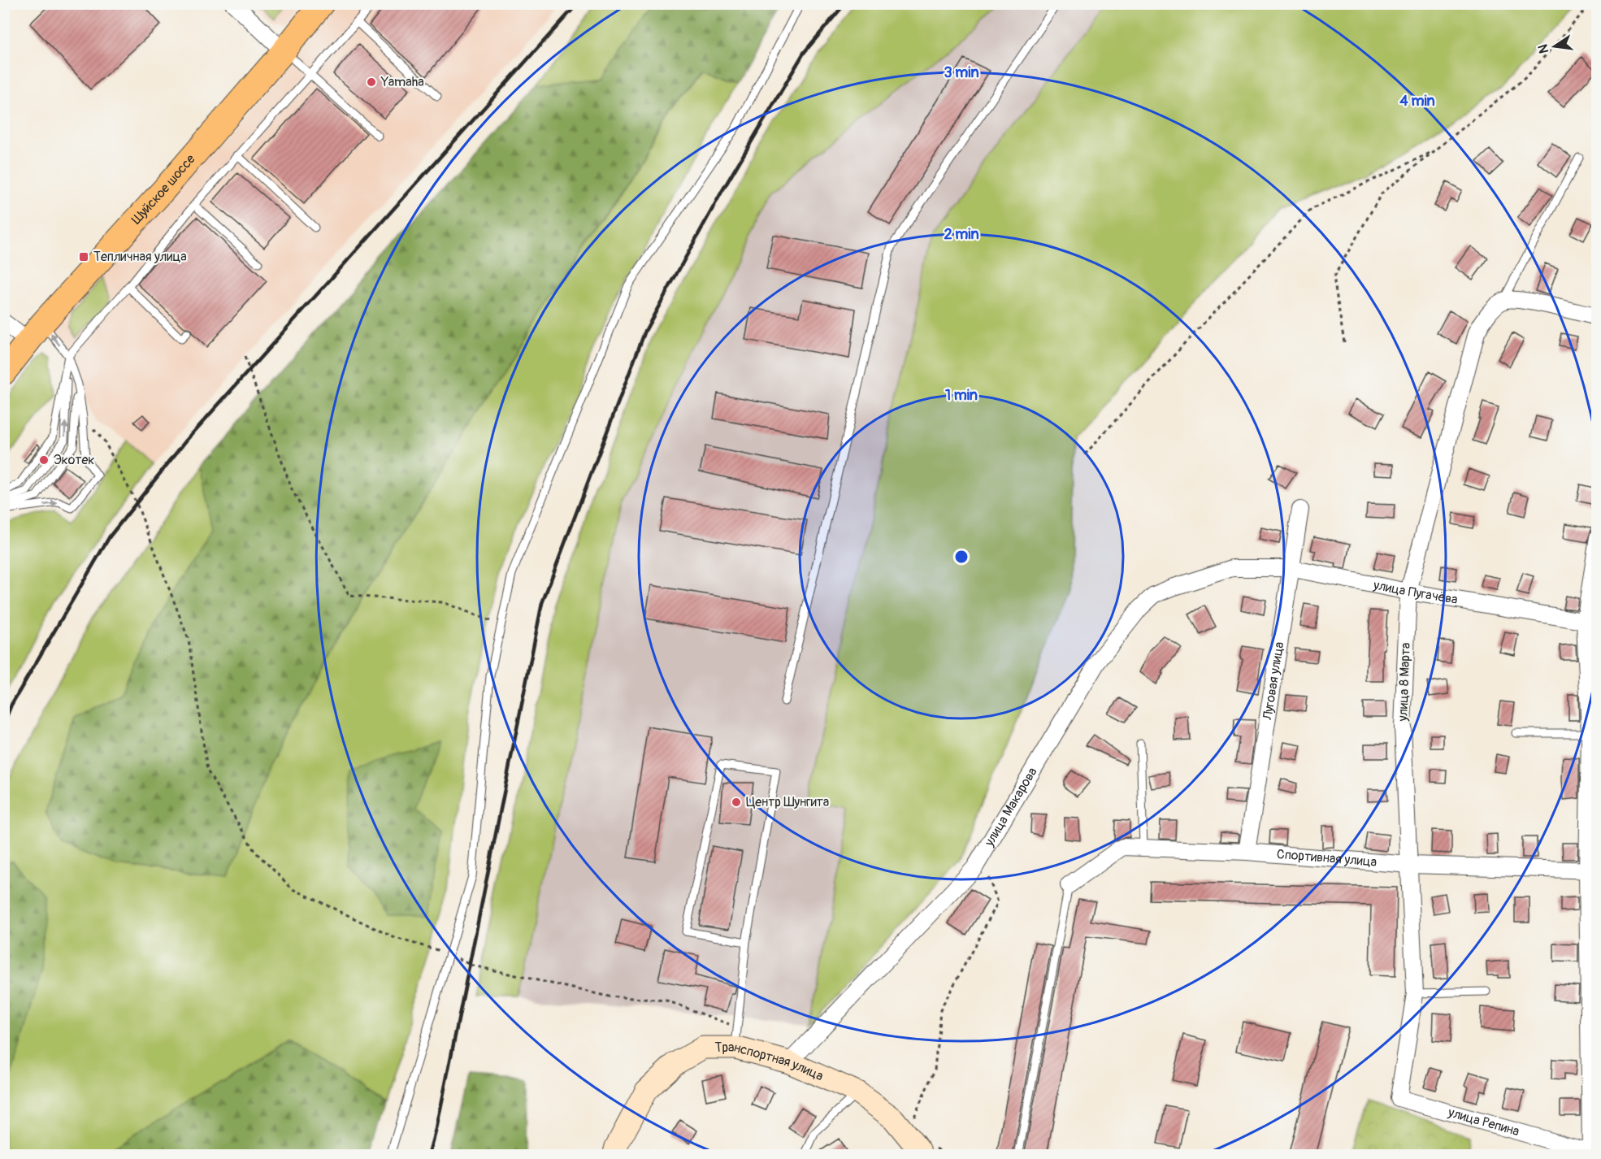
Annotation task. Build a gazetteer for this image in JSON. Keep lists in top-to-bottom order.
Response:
{
  "streets": {
    "main road": ["Шуйское шоссе", "Транспортная улица"],
    "street": [
      "улица Пугачёва",
      "Луговая улица",
      "улица 8 Марта",
      "улица Макарова",
      "Спортивная улица",
      "улица Репина"
    ]
  },
  "crossings": [
    ["улица Пугачёва", "Луговая улица"],
    ["улица Пугачёва", "улица 8 Марта"],
    ["улица Пугачёва", "улица Макарова"],
    ["Луговая улица", "Спортивная улица"],
    ["улица 8 Марта", "Спортивная улица"],
    ["улица 8 Марта", "улица Репина"],
    ["улица Макарова", "Транспортная улица"]
  ],
  "places": {
    "other": ["Yamaha", "Экотек", "Центр Шунгита"],
    "transit": ["Тепличная улица"]
  },
  "north": "left",
  "rings": [
    "3 min",
    "4 min",
    "2 min",
    "1 min"
  ]
}
